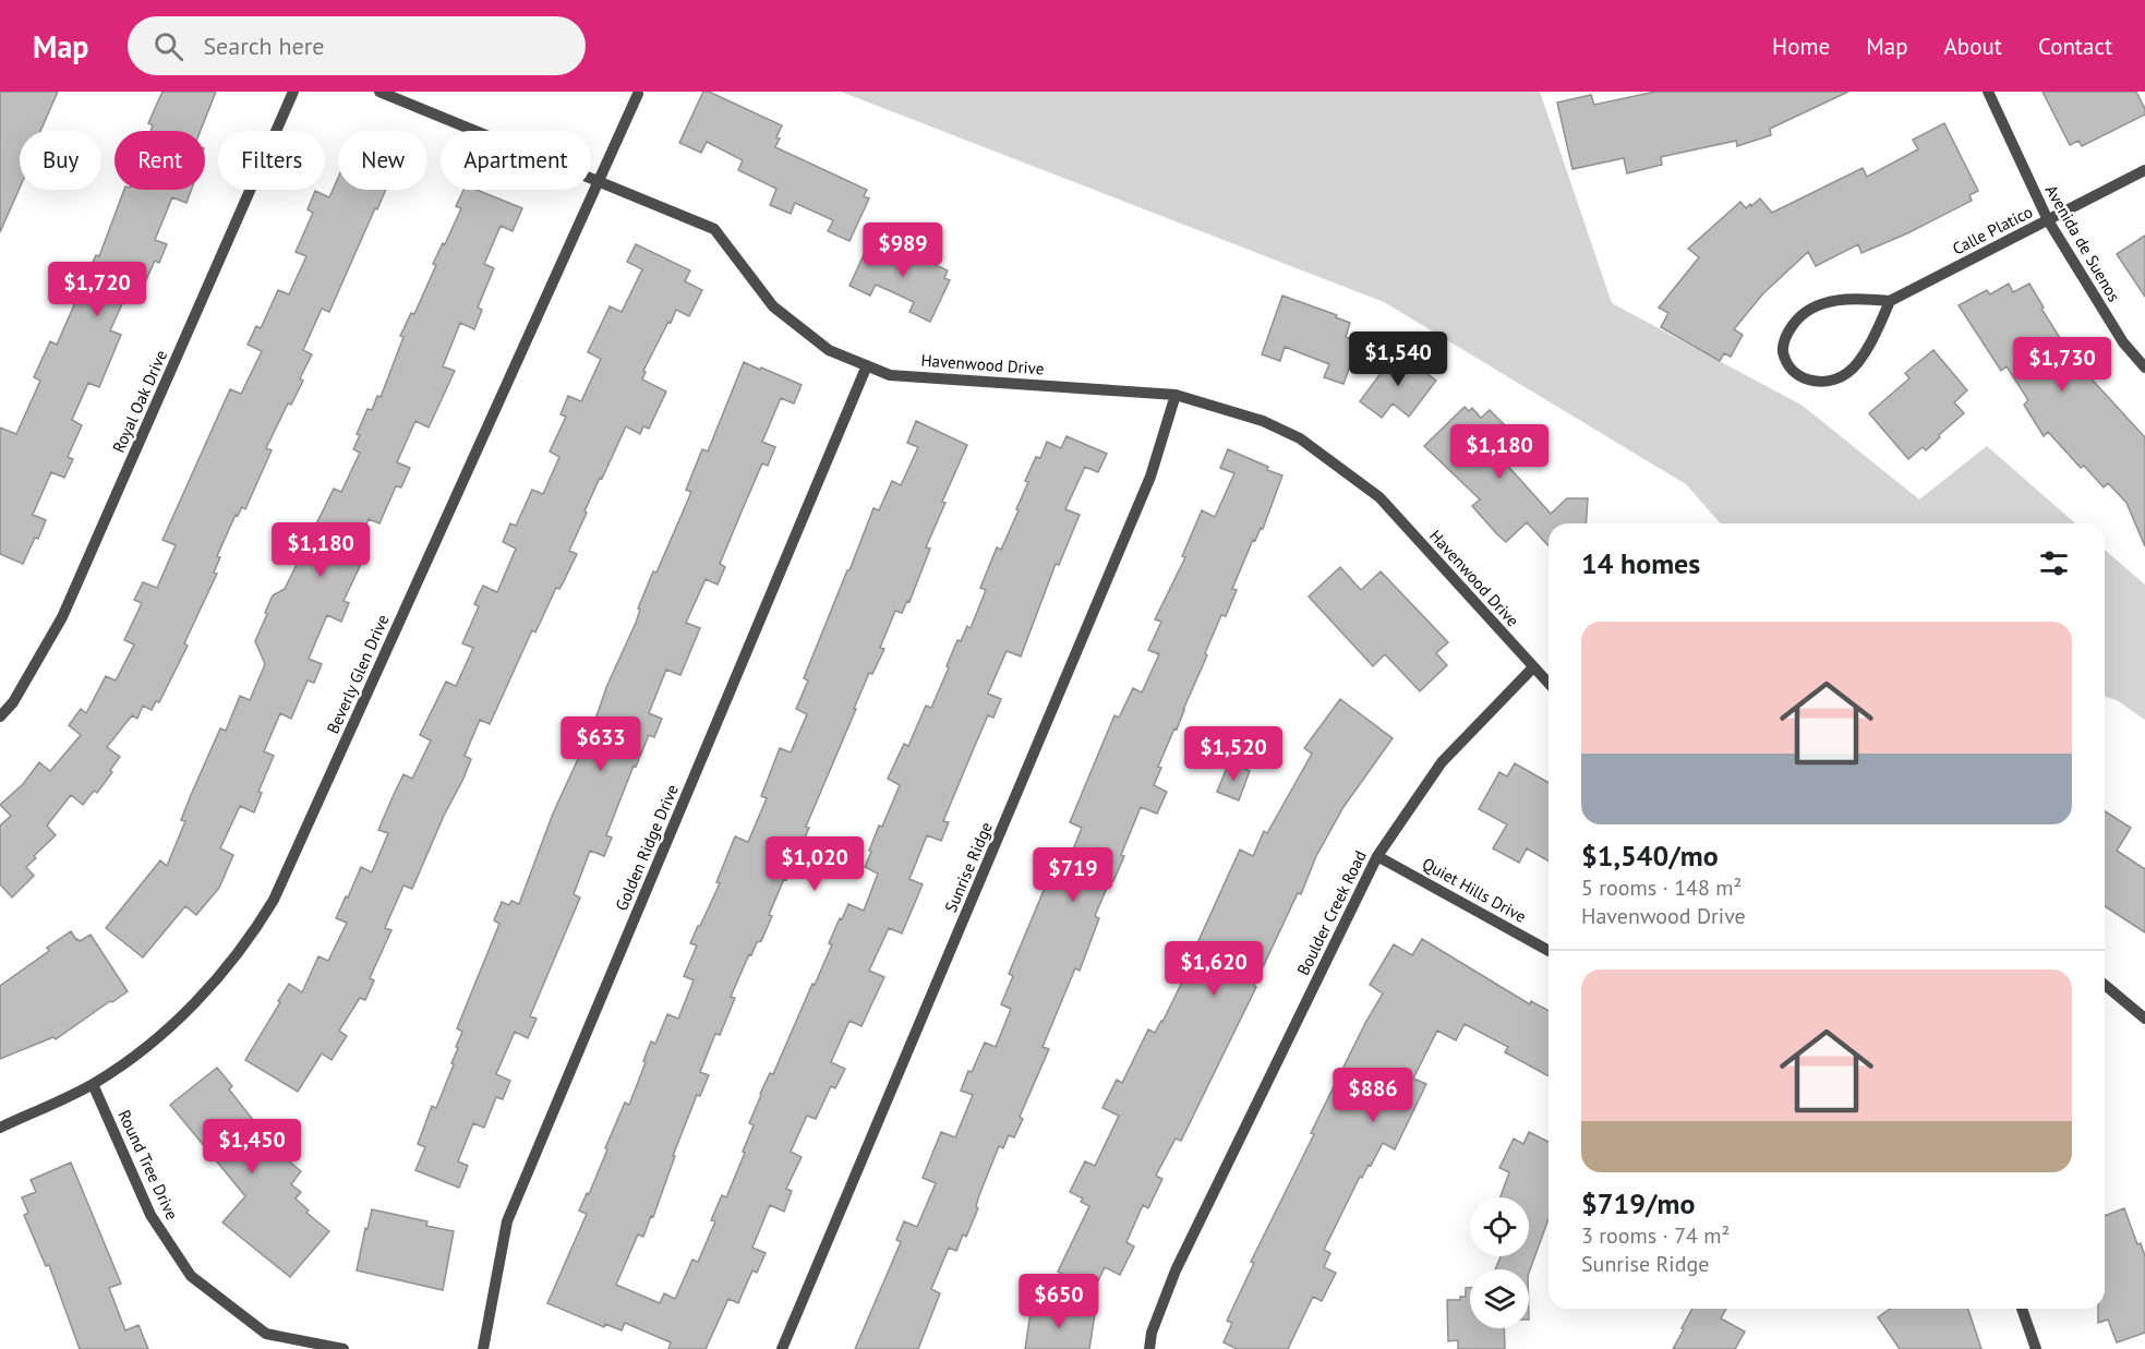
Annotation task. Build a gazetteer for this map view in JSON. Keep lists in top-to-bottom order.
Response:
{
  "streets": {
    "street": [
      "Calle Platico",
      "Avenida de Suenos",
      "Havenwood Drive",
      "Royal Oak Drive",
      "Beverly Glen Drive",
      "Golden Ridge Drive",
      "Sunrise Ridge",
      "Quiet Hills Drive",
      "Boulder Creek Road",
      "Round Tree Drive"
    ]
  },
  "crossings": [
    ["Calle Platico", "Avenida de Suenos"],
    ["Havenwood Drive", "Beverly Glen Drive"],
    ["Havenwood Drive", "Golden Ridge Drive"],
    ["Havenwood Drive", "Sunrise Ridge"],
    ["Havenwood Drive", "Boulder Creek Road"],
    ["Beverly Glen Drive", "Round Tree Drive"],
    ["Quiet Hills Drive", "Boulder Creek Road"]
  ],
  "page": {
    "header": "Map",
    "search": "Search here",
    "nav": [
      "Home",
      "Map",
      "About",
      "Contact"
    ],
    "chip": [
      "Buy",
      "Rent",
      "Filters",
      "New",
      "Apartment"
    ],
    "price": [
      "$989",
      "$1,720",
      "$1,540",
      "$1,730",
      "$1,180",
      "$1,180",
      "$633",
      "$1,520",
      "$1,020",
      "$719",
      "$1,620",
      "$886",
      "$1,450",
      "$650"
    ],
    "heading": "14 homes",
    "list": [
      {
        "name": "$1,540/mo",
        "note": "5 rooms · 148 m² · Havenwood Drive"
      },
      {
        "name": "$719/mo",
        "note": "3 rooms · 74 m² · Sunrise Ridge"
      }
    ]
  }
}
